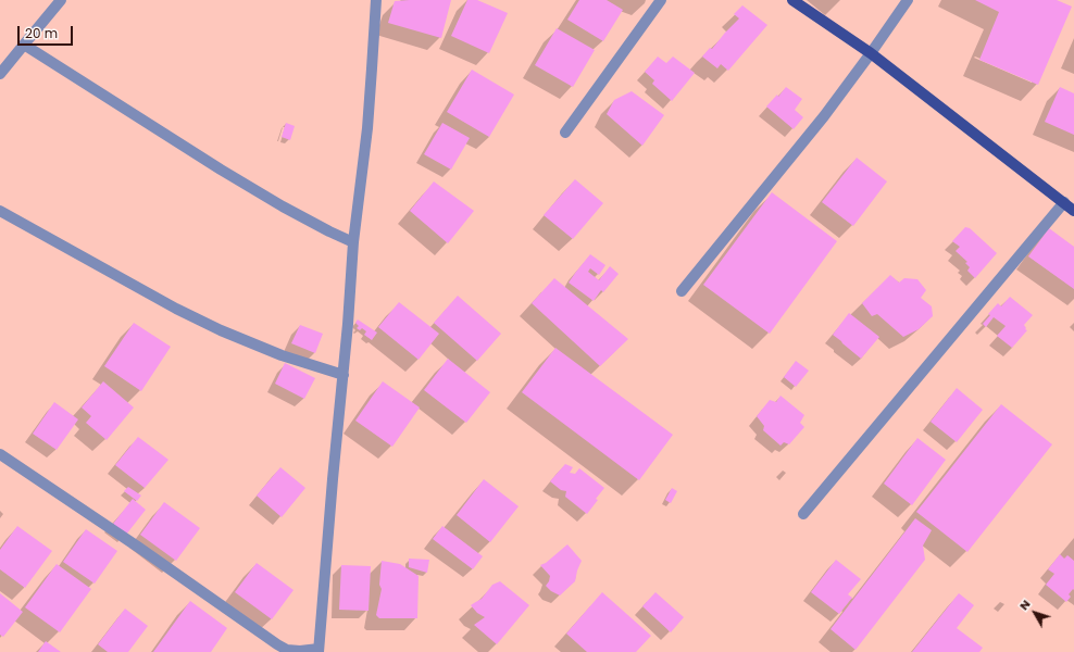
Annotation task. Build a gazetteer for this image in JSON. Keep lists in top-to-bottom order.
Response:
{
  "scale_bar": "20 m",
  "north": "top left"
}
